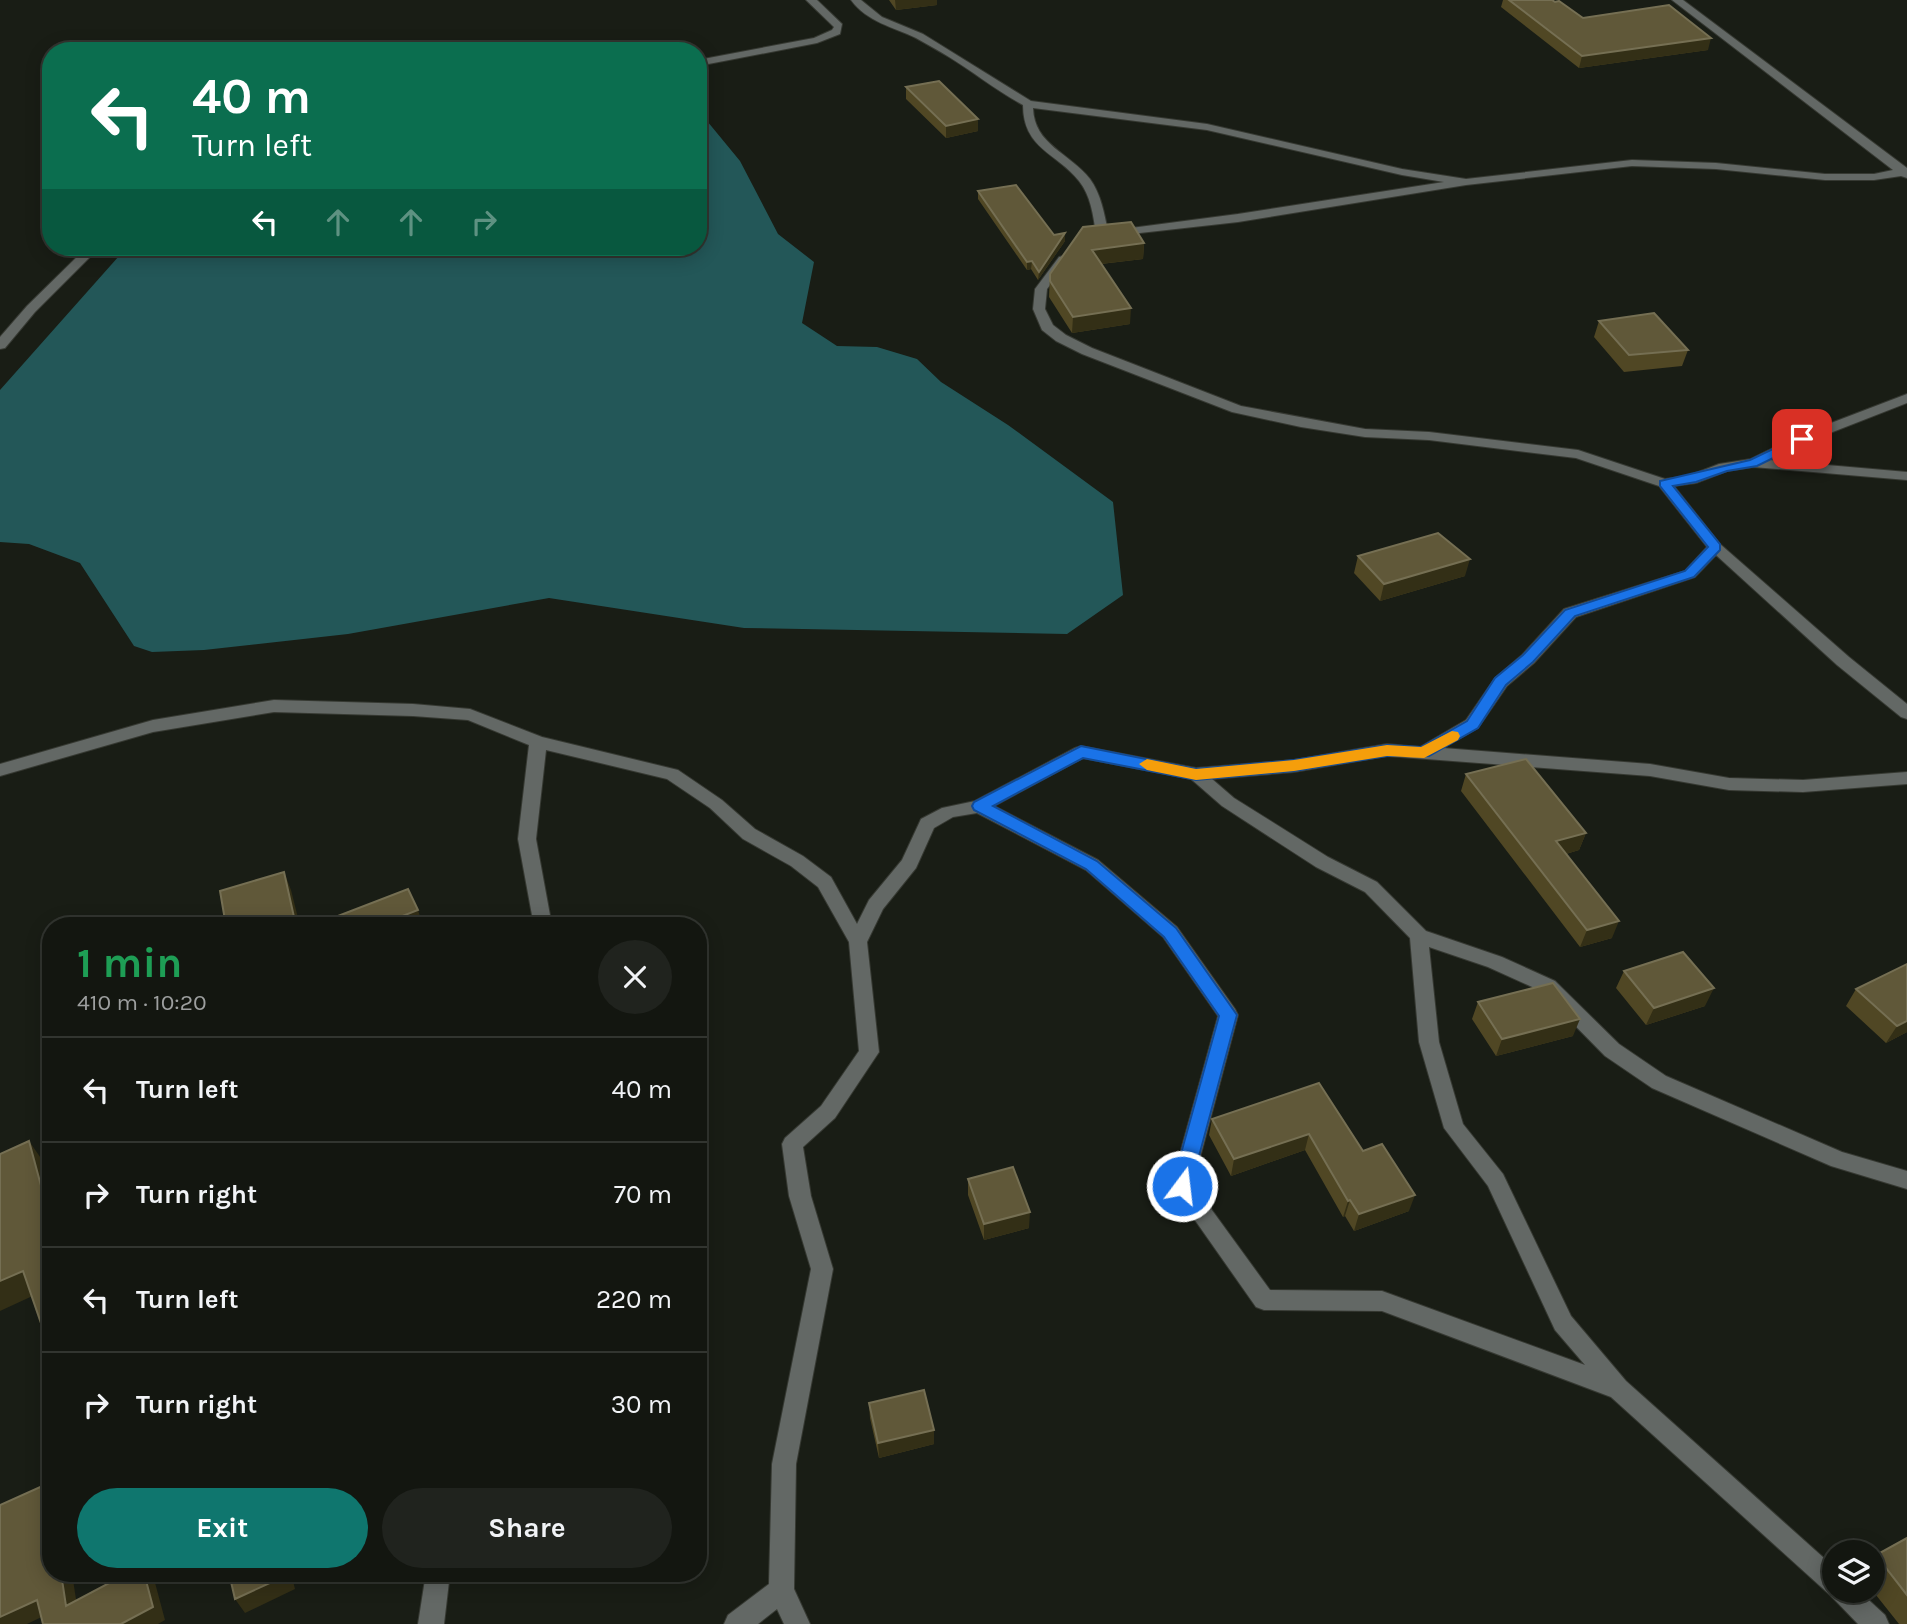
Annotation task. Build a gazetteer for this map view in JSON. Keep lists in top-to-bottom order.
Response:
{
  "page": {
    "turn": ["40 m", "Turn left"],
    "heading": ["1 min", "410 m · 10:20"],
    "list": [
      {
        "name": "Turn left",
        "value": "40 m"
      },
      {
        "name": "Turn right",
        "value": "70 m"
      },
      {
        "name": "Turn left",
        "value": "220 m"
      },
      {
        "name": "Turn right",
        "value": "30 m"
      }
    ],
    "buttons": ["Exit", "Share"]
  }
}
